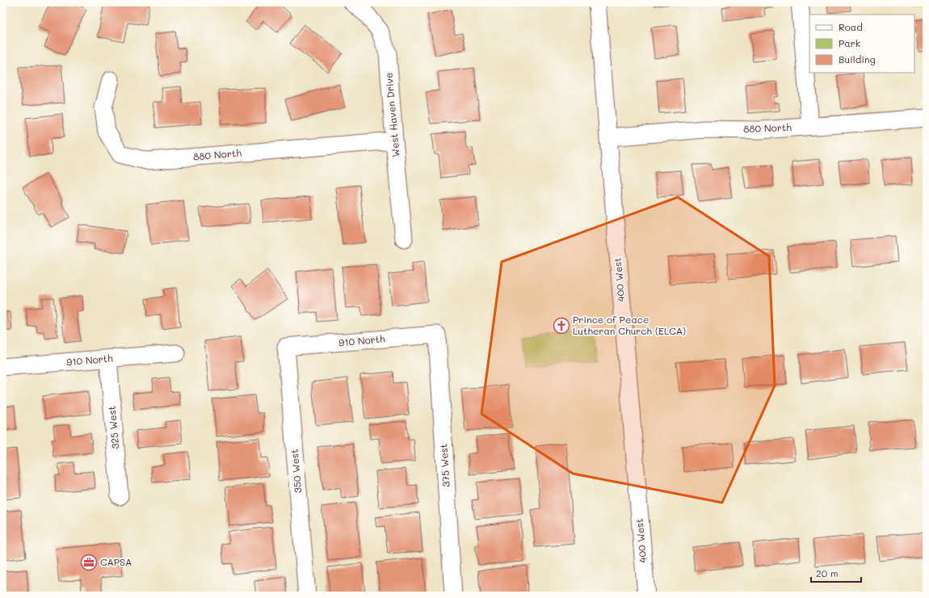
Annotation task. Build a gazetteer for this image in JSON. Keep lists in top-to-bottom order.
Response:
{
  "streets": {
    "street": [
      "West Haven Drive",
      "880 North",
      "400 West",
      "910 North",
      "325 West",
      "375 West",
      "350 West"
    ]
  },
  "crossings": [
    ["West Haven Drive", "880 North"],
    ["880 North", "400 West"],
    ["910 North", "325 West"],
    ["910 North", "375 West"],
    ["910 North", "350 West"]
  ],
  "places": {
    "church": ["Prince of Peace Lutheran Church (ELCA)"],
    "office": ["CAPSA"]
  },
  "legend": ["Road", "Park", "Building"],
  "scale_bar": "20 m"
}
